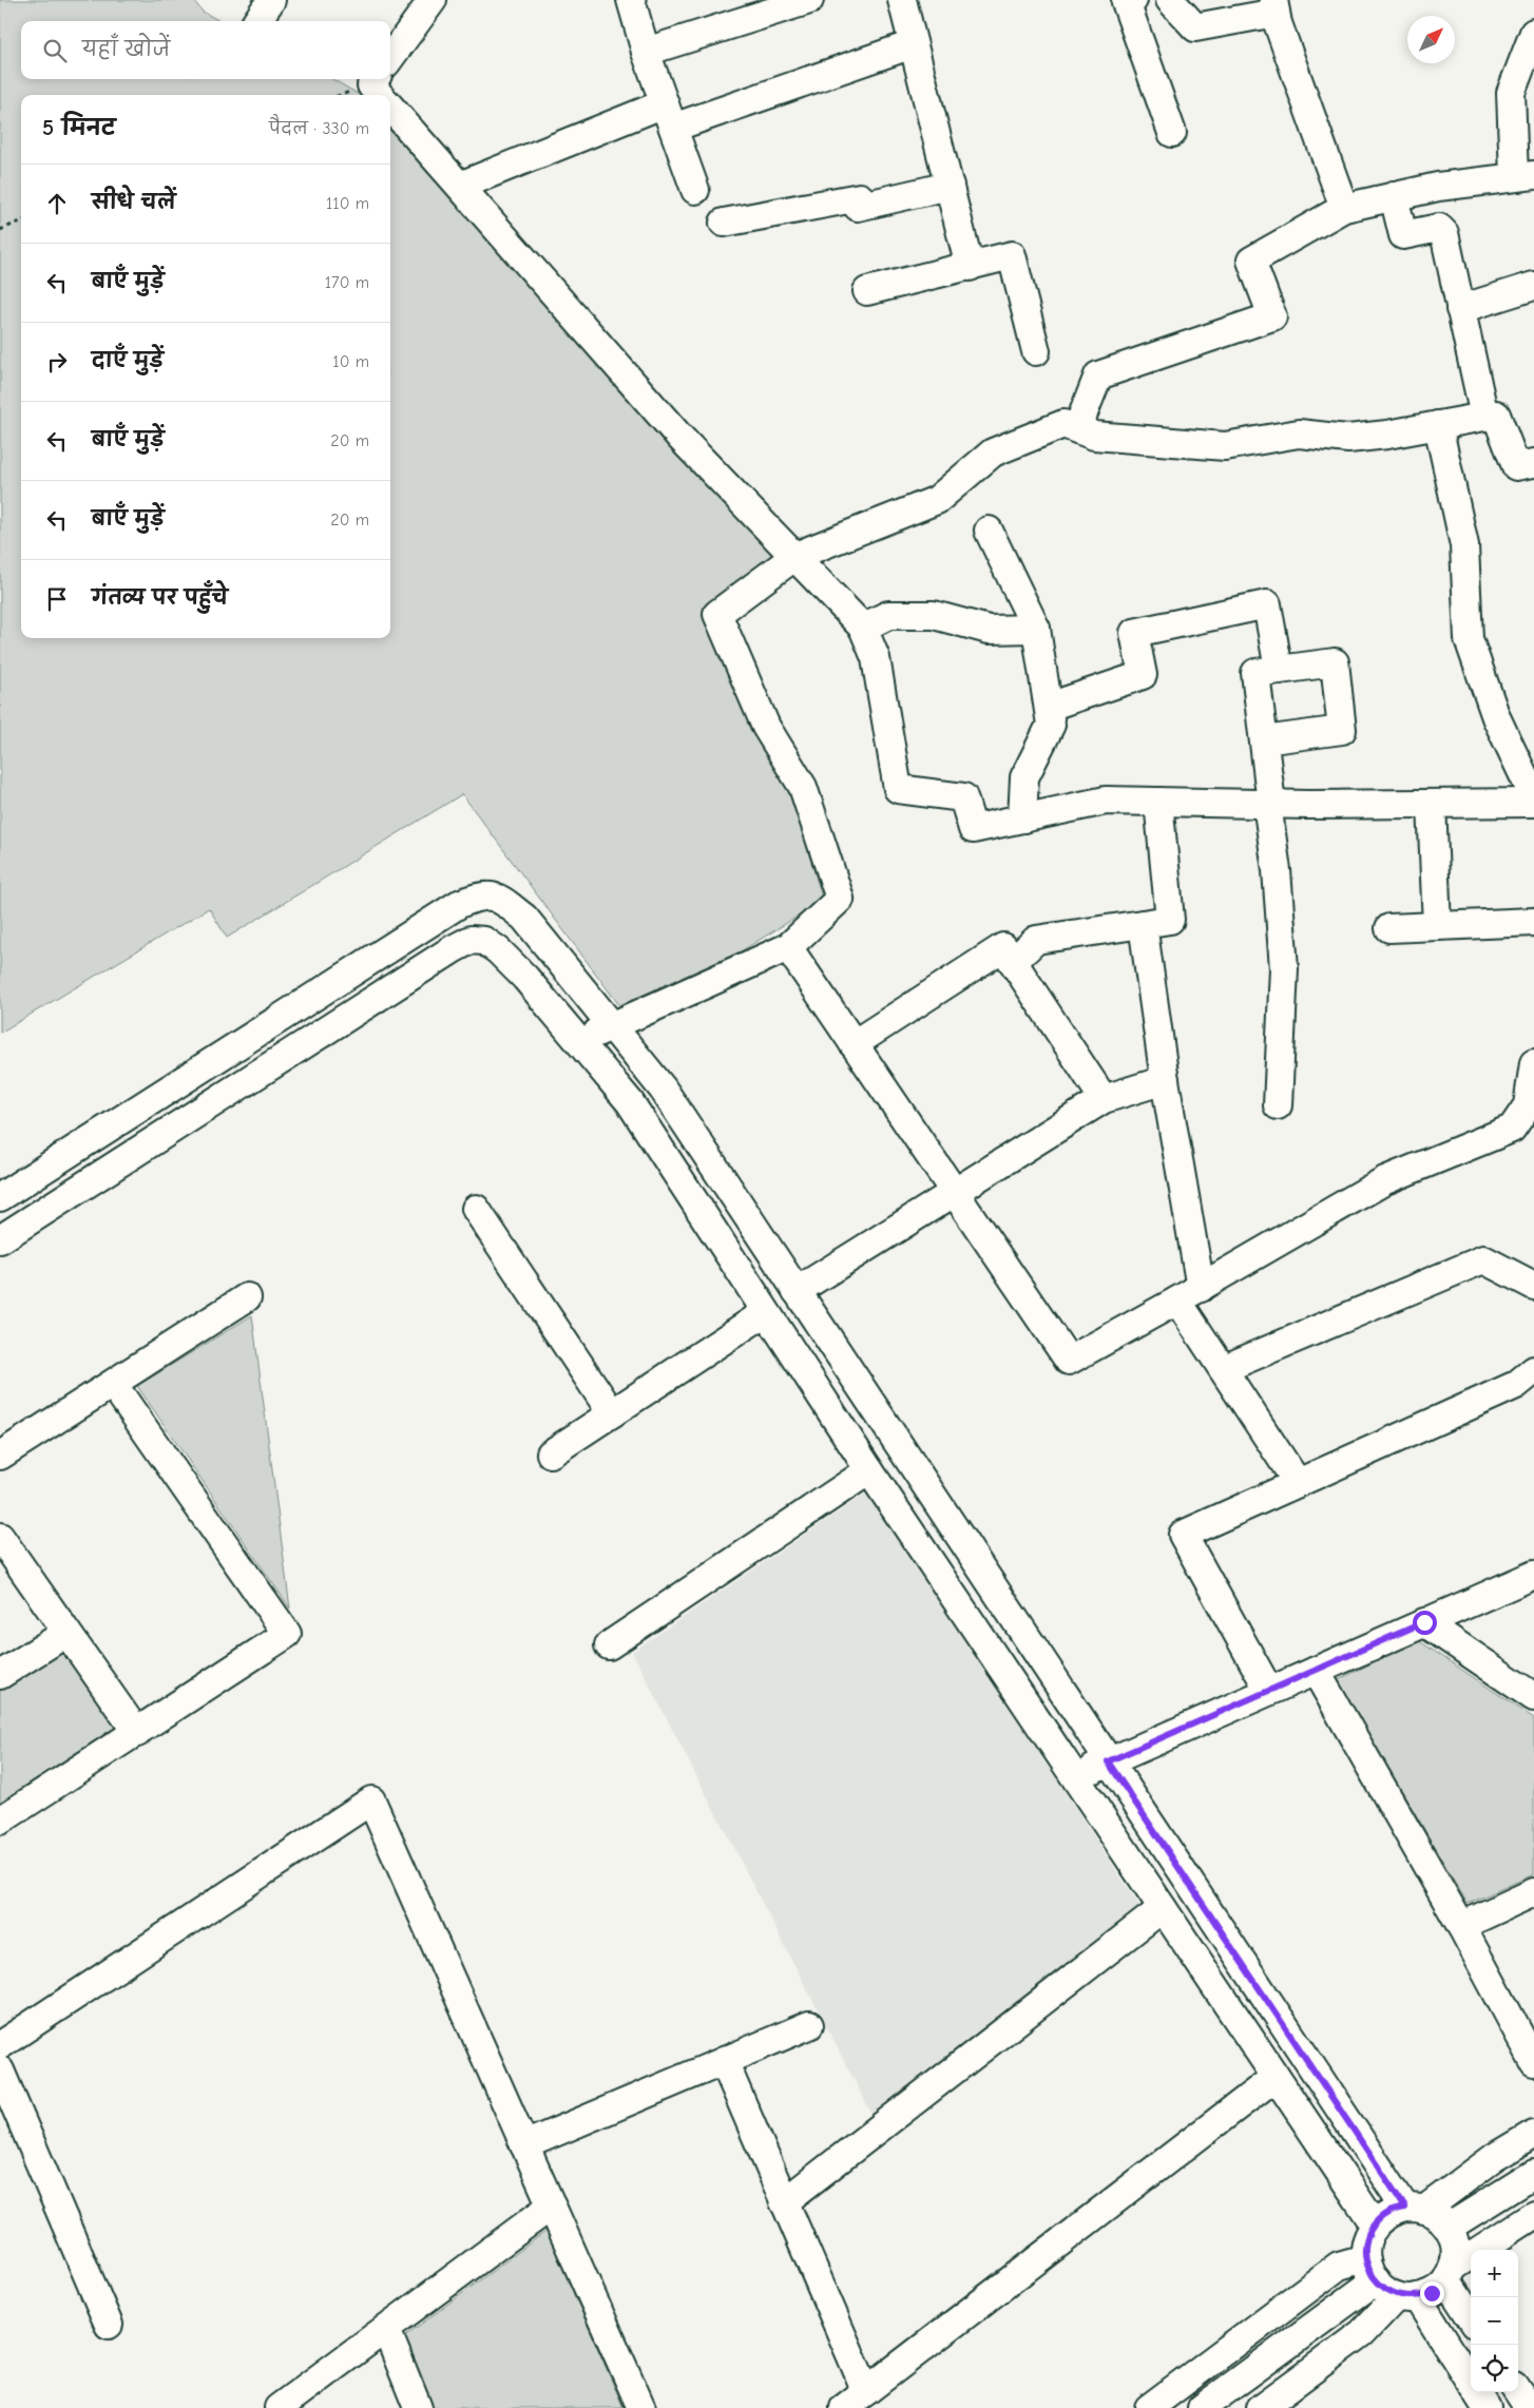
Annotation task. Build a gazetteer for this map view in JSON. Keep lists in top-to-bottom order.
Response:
{
  "north": "top right",
  "page": {
    "search": "यहाँ खोजें",
    "heading": ["5 मिनट", "पैदल · 330 m"],
    "list": [
      ["सीधे चलें", "110 m"],
      ["बाएँ मुड़ें", "170 m"],
      ["दाएँ मुड़ें", "10 m"],
      ["बाएँ मुड़ें", "20 m"],
      ["बाएँ मुड़ें", "20 m"],
      "गंतव्य पर पहुँचे"
    ],
    "map_buttons": ["+", "−"]
  }
}
